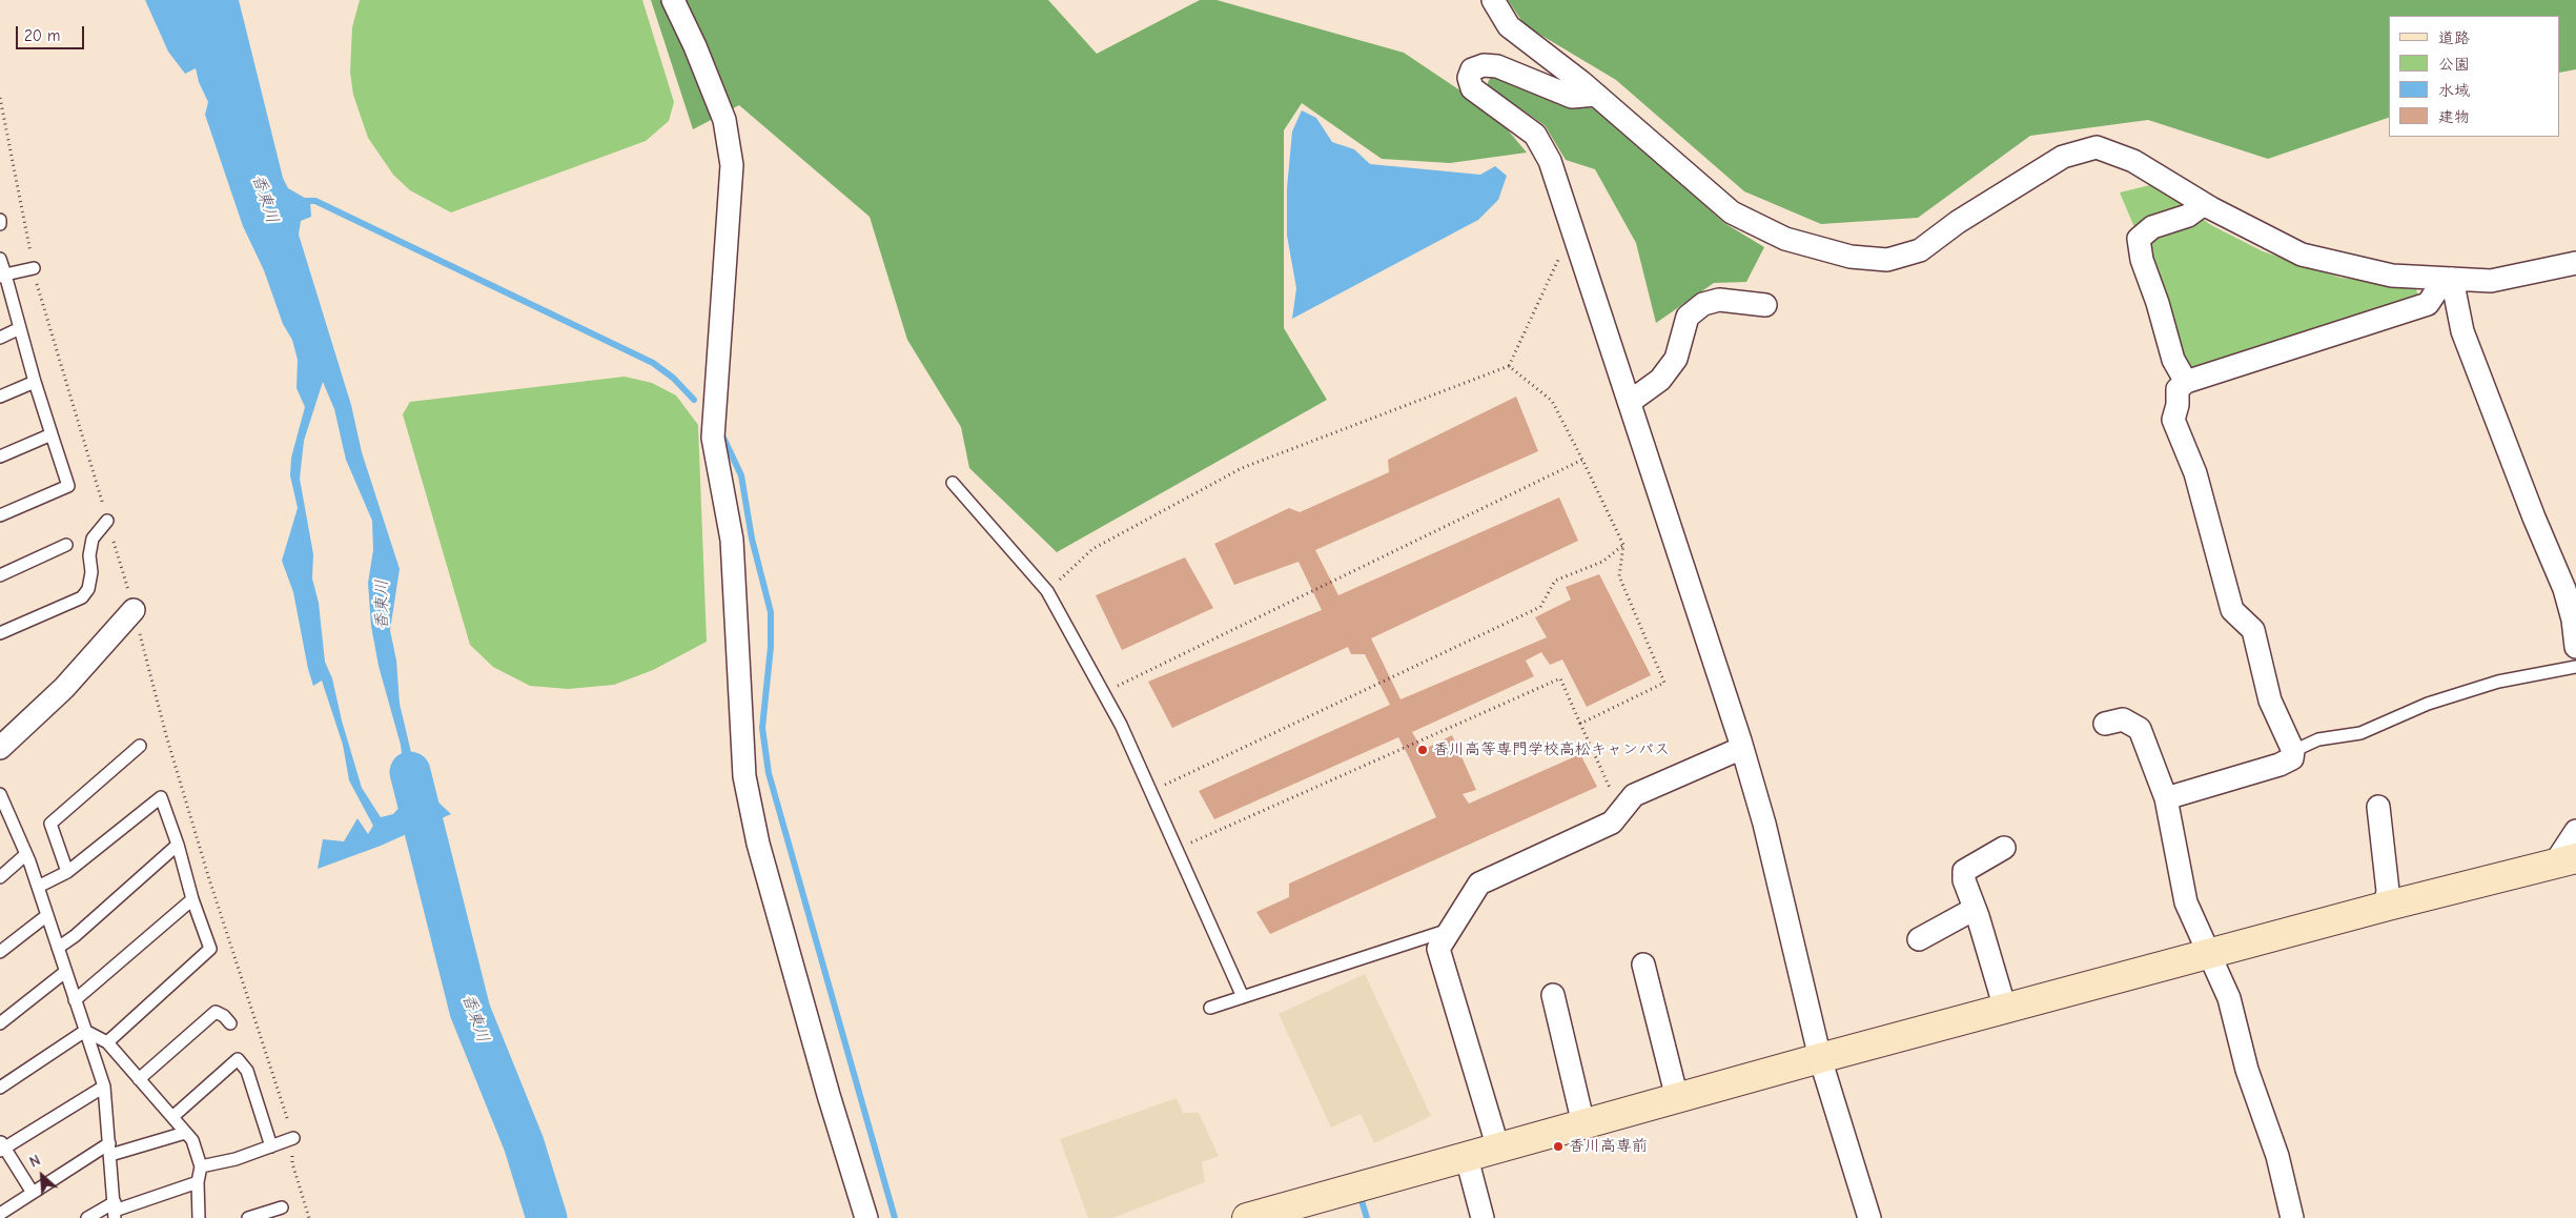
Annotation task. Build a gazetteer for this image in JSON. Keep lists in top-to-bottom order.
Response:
{
  "water": ["香東川"],
  "places": ["香川高等専門学校高松キャンパス", "香川高専前"],
  "legend": [
    "道路",
    "公園",
    "水域",
    "建物"
  ],
  "scale_bar": "20 m",
  "north": "top left"
}
